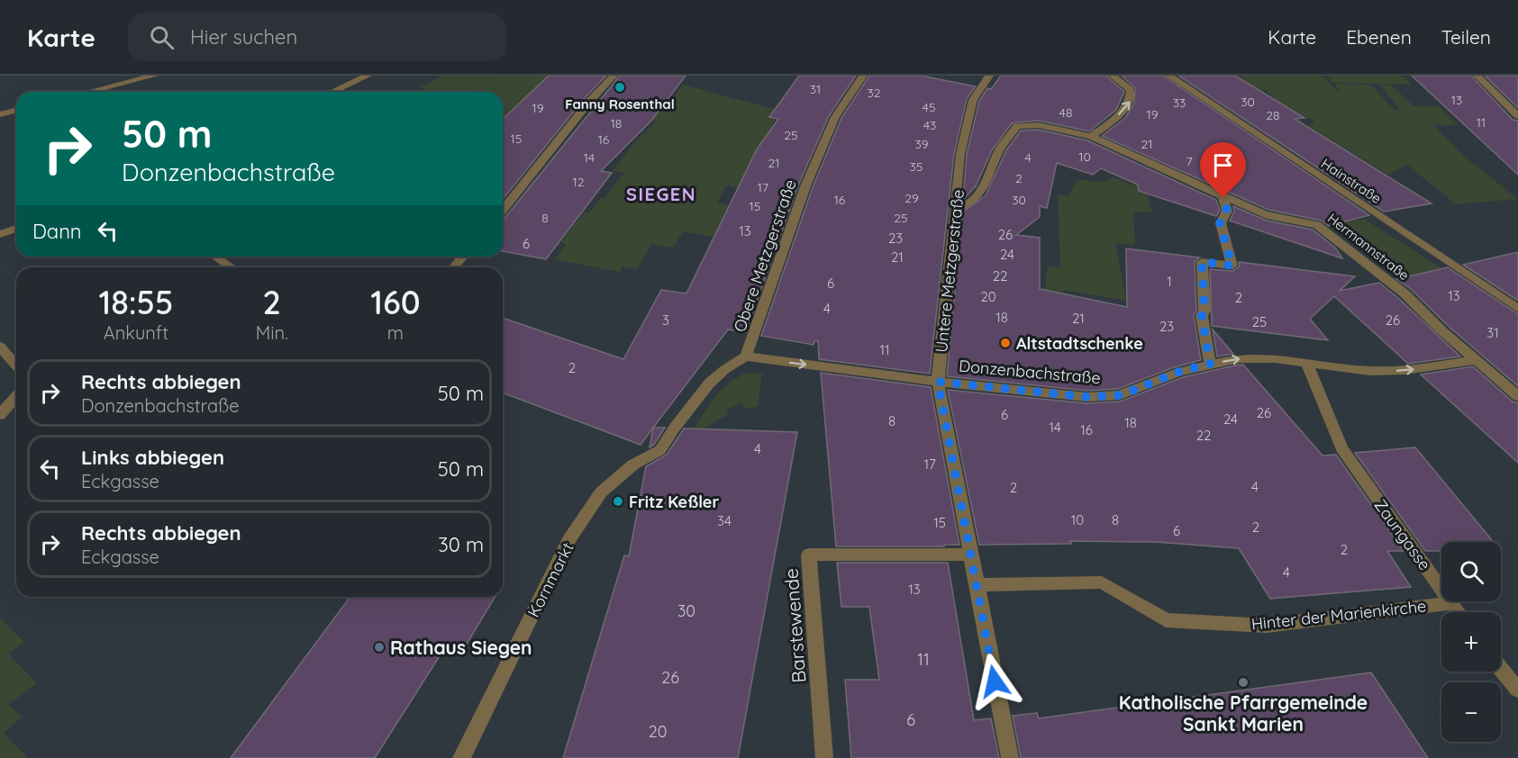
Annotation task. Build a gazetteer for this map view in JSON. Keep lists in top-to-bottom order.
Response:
{
  "streets": {
    "street": [
      "Hainstraße",
      "Hermannstraße",
      "Obere Metzgerstraße",
      "Untere Metzgerstraße",
      "Donzenbachstraße",
      "Zaungasse",
      "Kornmarkt",
      "Hinter der Marienkirche",
      "Barstewende"
    ]
  },
  "crossings": [
    ["Hermannstraße", "Untere Metzgerstraße"],
    ["Hermannstraße", "Donzenbachstraße"],
    ["Obere Metzgerstraße", "Donzenbachstraße"],
    ["Obere Metzgerstraße", "Kornmarkt"],
    ["Untere Metzgerstraße", "Donzenbachstraße"],
    ["Untere Metzgerstraße", "Hinter der Marienkirche"],
    ["Untere Metzgerstraße", "Barstewende"],
    ["Donzenbachstraße", "Zaungasse"],
    ["Zaungasse", "Hinter der Marienkirche"]
  ],
  "one_way": ["Donzenbachstraße"],
  "districts": ["SIEGEN"],
  "places": [
    "Fanny Rosenthal",
    "Altstadtschenke",
    "Fritz Keßler",
    "Rathaus Siegen",
    "Katholische Pfarrgemeinde Sankt Marien"
  ],
  "house_numbers": [
    "31",
    "32",
    "13",
    "30",
    "33",
    "45",
    "19",
    "48",
    "19",
    "28",
    "11",
    "18",
    "43",
    "25",
    "15",
    "16",
    "39",
    "21",
    "10",
    "14",
    "4",
    "7",
    "21",
    "35",
    "2",
    "12",
    "17",
    "29",
    "16",
    "30",
    "15",
    "8",
    "25",
    "13",
    "26",
    "23",
    "6",
    "24",
    "21",
    "22",
    "1",
    "6",
    "13",
    "20",
    "2",
    "4",
    "18",
    "21",
    "3",
    "26",
    "25",
    "23",
    "31",
    "11",
    "2",
    "26",
    "6",
    "24",
    "8",
    "18",
    "14",
    "16",
    "22",
    "4",
    "17",
    "4",
    "2",
    "10",
    "8",
    "34",
    "15",
    "2",
    "6",
    "2",
    "4",
    "13",
    "30",
    "11",
    "26",
    "6",
    "20"
  ],
  "page": {
    "header": "Karte",
    "search": "Hier suchen",
    "nav": ["Karte", "Ebenen", "Teilen"],
    "turn": ["50 m", "Donzenbachstraße"],
    "then": "Dann",
    "eta": [
      "18:55",
      "Ankunft",
      "2",
      "Min.",
      "160",
      "m"
    ],
    "list": [
      {
        "name": "Rechts abbiegen",
        "note": "Donzenbachstraße",
        "value": "50 m"
      },
      {
        "name": "Links abbiegen",
        "note": "Eckgasse",
        "value": "50 m"
      },
      {
        "name": "Rechts abbiegen",
        "note": "Eckgasse",
        "value": "30 m"
      }
    ],
    "map_buttons": ["+", "−"]
  }
}
